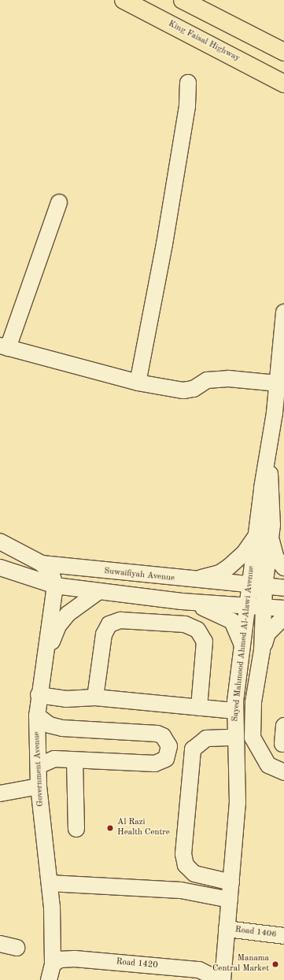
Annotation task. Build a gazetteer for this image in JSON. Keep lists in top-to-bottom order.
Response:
{
  "streets": {
    "main road": ["King Faisal Highway"],
    "street": [
      "Suwaifiyah Avenue",
      "Sayed Mahmood Ahmed Al-Alawi Avenue",
      "Government Avenue",
      "Road 1406",
      "Road 1420"
    ]
  },
  "crossings": [
    ["Suwaifiyah Avenue", "Sayed Mahmood Ahmed Al-Alawi Avenue"],
    ["Sayed Mahmood Ahmed Al-Alawi Avenue", "Road 1406"],
    ["Government Avenue", "Road 1420"]
  ],
  "places": ["Al Razi Health Centre", "Manama Central Market"]
}
